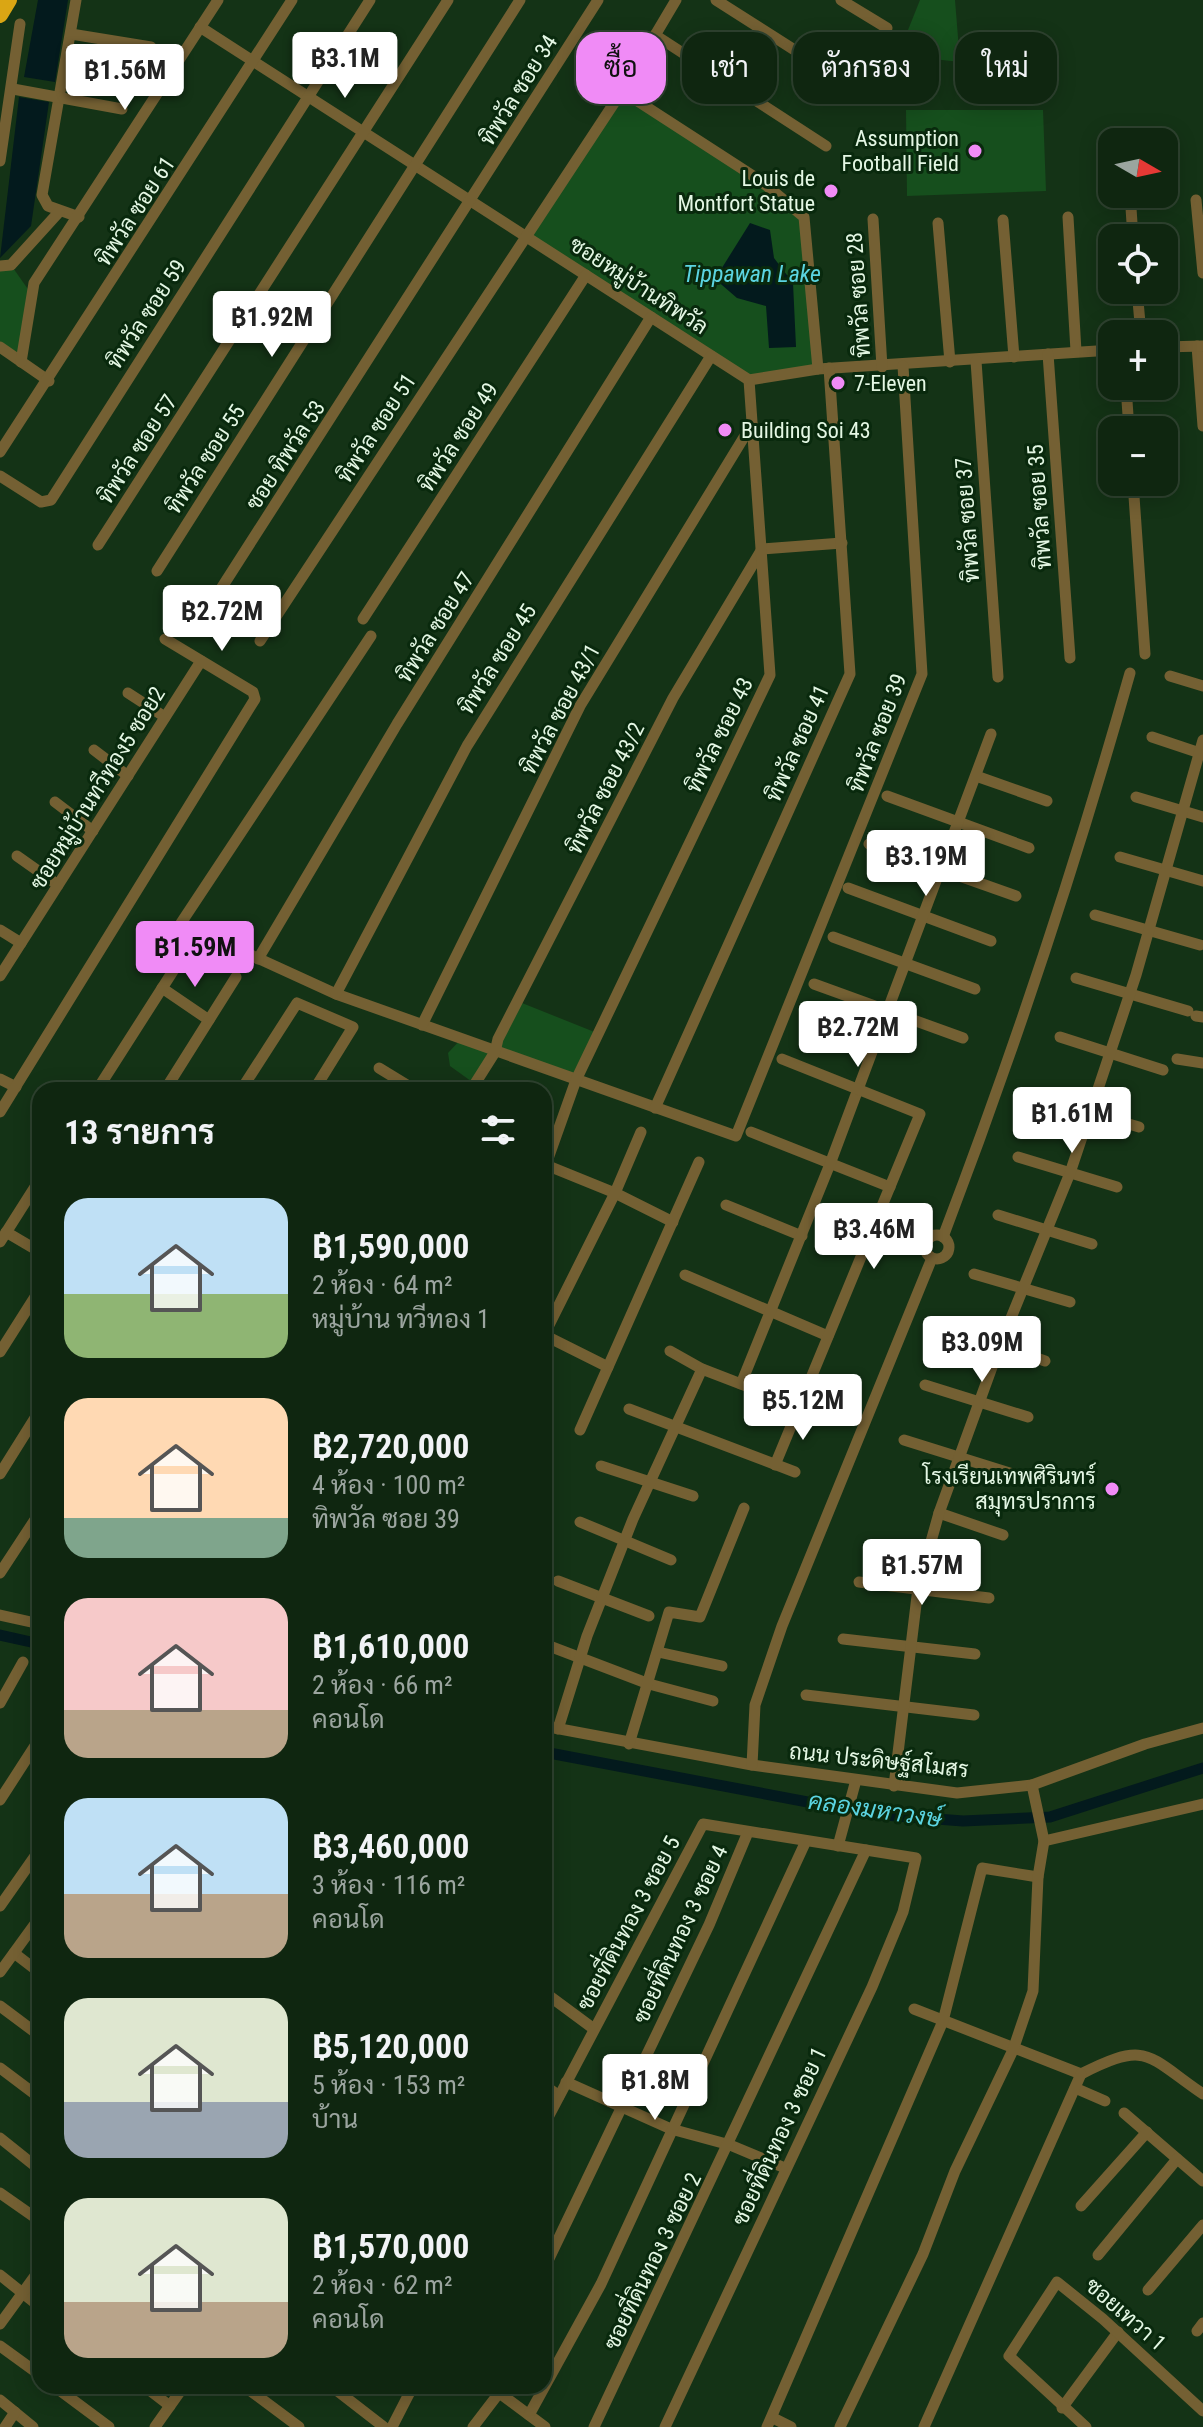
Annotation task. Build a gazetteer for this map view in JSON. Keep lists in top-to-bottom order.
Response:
{
  "streets": {
    "street": [
      "ทิพวัล ซอย 34",
      "ทิพวัล ซอย 61",
      "ซอยหมู่บ้านทิพวัล",
      "ทิพวัล ซอย 28",
      "ทิพวัล ซอย 59",
      "ทิพวัล ซอย 51",
      "ทิพวัล ซอย 49",
      "ทิพวัล ซอย 57",
      "ซอย ทิพวัล 53",
      "ทิพวัล ซอย 55",
      "ทิพวัล ซอย 35",
      "ทิพวัล ซอย 37",
      "ทิพวัล ซอย 47",
      "ทิพวัล ซอย 45",
      "ทิพวัล ซอย 43/1",
      "ทิพวัล ซอย 39",
      "ทิพวัล ซอย 43",
      "ทิพวัล ซอย 41",
      "ซอยหมู่บ้านทวีทอง5 ซอย2",
      "ทิพวัล ซอย 43/2",
      "ถนน ประดิษฐ์สโมสร",
      "ซอยที่ดินทอง 3 ซอย 5",
      "ซอยที่ดินทอง 3 ซอย 4",
      "ซอยที่ดินทอง 3 ซอย 1",
      "ซอยที่ดินทอง 3 ซอย 2",
      "ซอยเทวา 1"
    ]
  },
  "crossings": [
    ["ทิพวัล ซอย 34", "ซอยหมู่บ้านทิพวัล"],
    ["ทิพวัล ซอย 34", "ซอย ทิพวัล 53"],
    ["ทิพวัล ซอย 61", "ซอยหมู่บ้านทิพวัล"],
    ["ซอยหมู่บ้านทิพวัล", "ทิพวัล ซอย 59"],
    ["ซอยหมู่บ้านทิพวัล", "ทิพวัล ซอย 51"],
    ["ซอยหมู่บ้านทิพวัล", "ทิพวัล ซอย 49"],
    ["ซอยหมู่บ้านทิพวัล", "ทิพวัล ซอย 57"],
    ["ซอยหมู่บ้านทิพวัล", "ซอย ทิพวัล 53"],
    ["ซอยหมู่บ้านทิพวัล", "ทิพวัล ซอย 55"],
    ["ซอยหมู่บ้านทิพวัล", "ทิพวัล ซอย 47"],
    ["ซอยหมู่บ้านทิพวัล", "ทิพวัล ซอย 45"],
    ["ซอยหมู่บ้านทิพวัล", "ทิพวัล ซอย 43"],
    ["ทิพวัล ซอย 43/1", "ทิพวัล ซอย 43"],
    ["ทิพวัล ซอย 39", "ทิพวัล ซอย 41"],
    ["ทิพวัล ซอย 43", "ทิพวัล ซอย 43/2"],
    ["ซอยที่ดินทอง 3 ซอย 5", "ซอยที่ดินทอง 3 ซอย 4"],
    ["ซอยที่ดินทอง 3 ซอย 1", "ซอยที่ดินทอง 3 ซอย 2"]
  ],
  "water": ["Tippawan Lake", "คลองมหาวงษ์"],
  "places": [
    "Assumption Football Field",
    "Louis de Montfort Statue",
    "7-Eleven",
    "Building Soi 43",
    "โรงเรียนเทพศิรินทร์ สมุทรปราการ"
  ],
  "north": "right",
  "page": {
    "price": [
      "฿3.1M",
      "฿1.56M",
      "฿1.92M",
      "฿2.72M",
      "฿3.19M",
      "฿1.59M",
      "฿2.72M",
      "฿1.61M",
      "฿3.46M",
      "฿3.09M",
      "฿5.12M",
      "฿1.57M",
      "฿1.8M"
    ],
    "chip": [
      "ซื้อ",
      "เช่า",
      "ตัวกรอง",
      "ใหม่"
    ],
    "map_buttons": ["+", "−"],
    "heading": "13 รายการ",
    "list": [
      {
        "name": "฿1,590,000",
        "note": "2 ห้อง · 64 m² · หมู่บ้าน ทวีทอง 1"
      },
      {
        "name": "฿2,720,000",
        "note": "4 ห้อง · 100 m² · ทิพวัล ซอย 39"
      },
      {
        "name": "฿1,610,000",
        "note": "2 ห้อง · 66 m² · คอนโด"
      },
      {
        "name": "฿3,460,000",
        "note": "3 ห้อง · 116 m² · คอนโด"
      },
      {
        "name": "฿5,120,000",
        "note": "5 ห้อง · 153 m² · บ้าน"
      },
      {
        "name": "฿1,570,000",
        "note": "2 ห้อง · 62 m² · คอนโด"
      }
    ]
  }
}
